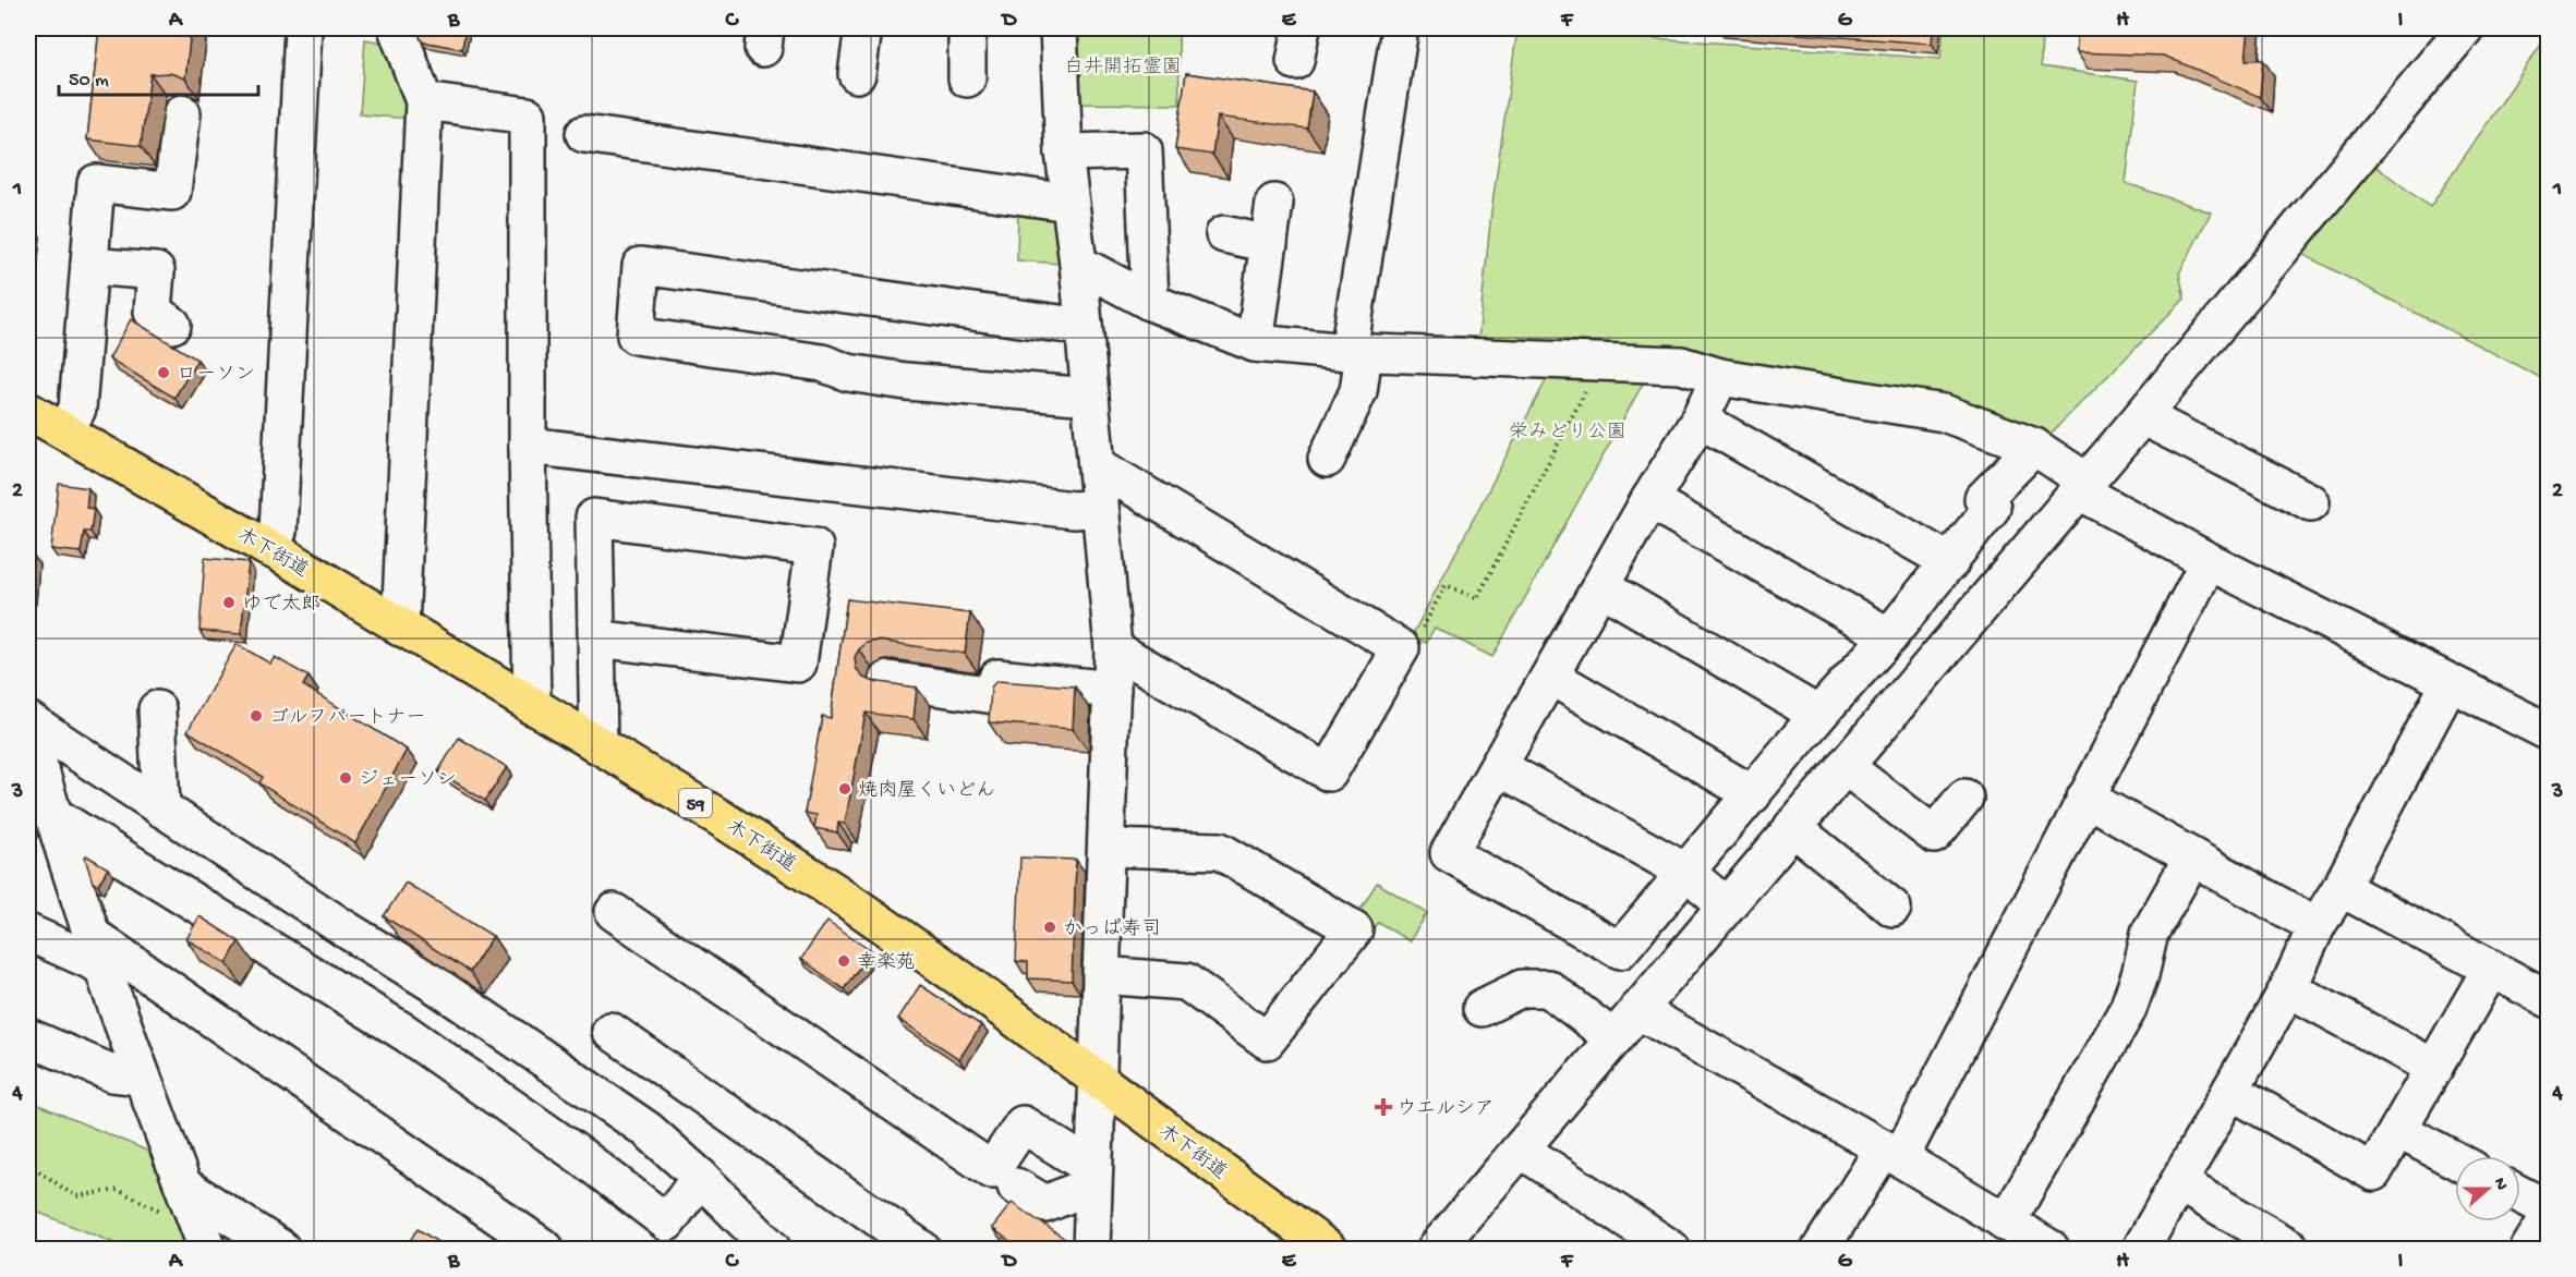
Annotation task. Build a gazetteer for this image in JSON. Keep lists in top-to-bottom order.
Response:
{
  "streets": {
    "main road": ["木下街道", "59"]
  },
  "parks": ["白井開拓霊園", "栄みどり公園"],
  "places": {
    "other": [
      "ローソン",
      "ゆで太郎",
      "ゴルフパートナー",
      "ジェーソン",
      "焼肉屋くいどん",
      "かっぱ寿司",
      "幸楽苑"
    ],
    "health": ["ウエルシア"]
  },
  "scale_bar": "50 m",
  "north": "right",
  "grid": {
    "columns": [
      "A",
      "B",
      "C",
      "D",
      "E",
      "F",
      "G",
      "H",
      "I"
    ],
    "rows": [
      "1",
      "2",
      "3",
      "4"
    ]
  }
}
